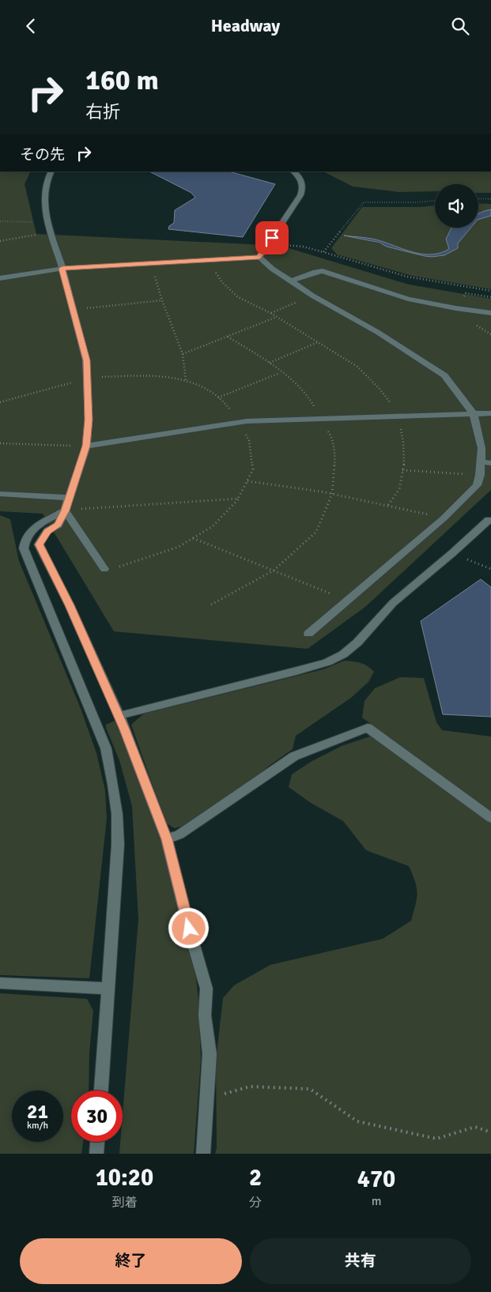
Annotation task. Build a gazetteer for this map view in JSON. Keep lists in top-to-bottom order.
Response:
{
  "page": {
    "header": "Headway",
    "turn": ["160 m", "右折"],
    "then": "その先",
    "speed": "21 km/h",
    "limit": "30",
    "eta": [
      "10:20",
      "到着",
      "2",
      "分",
      "470",
      "m"
    ],
    "buttons": ["終了", "共有"]
  }
}
